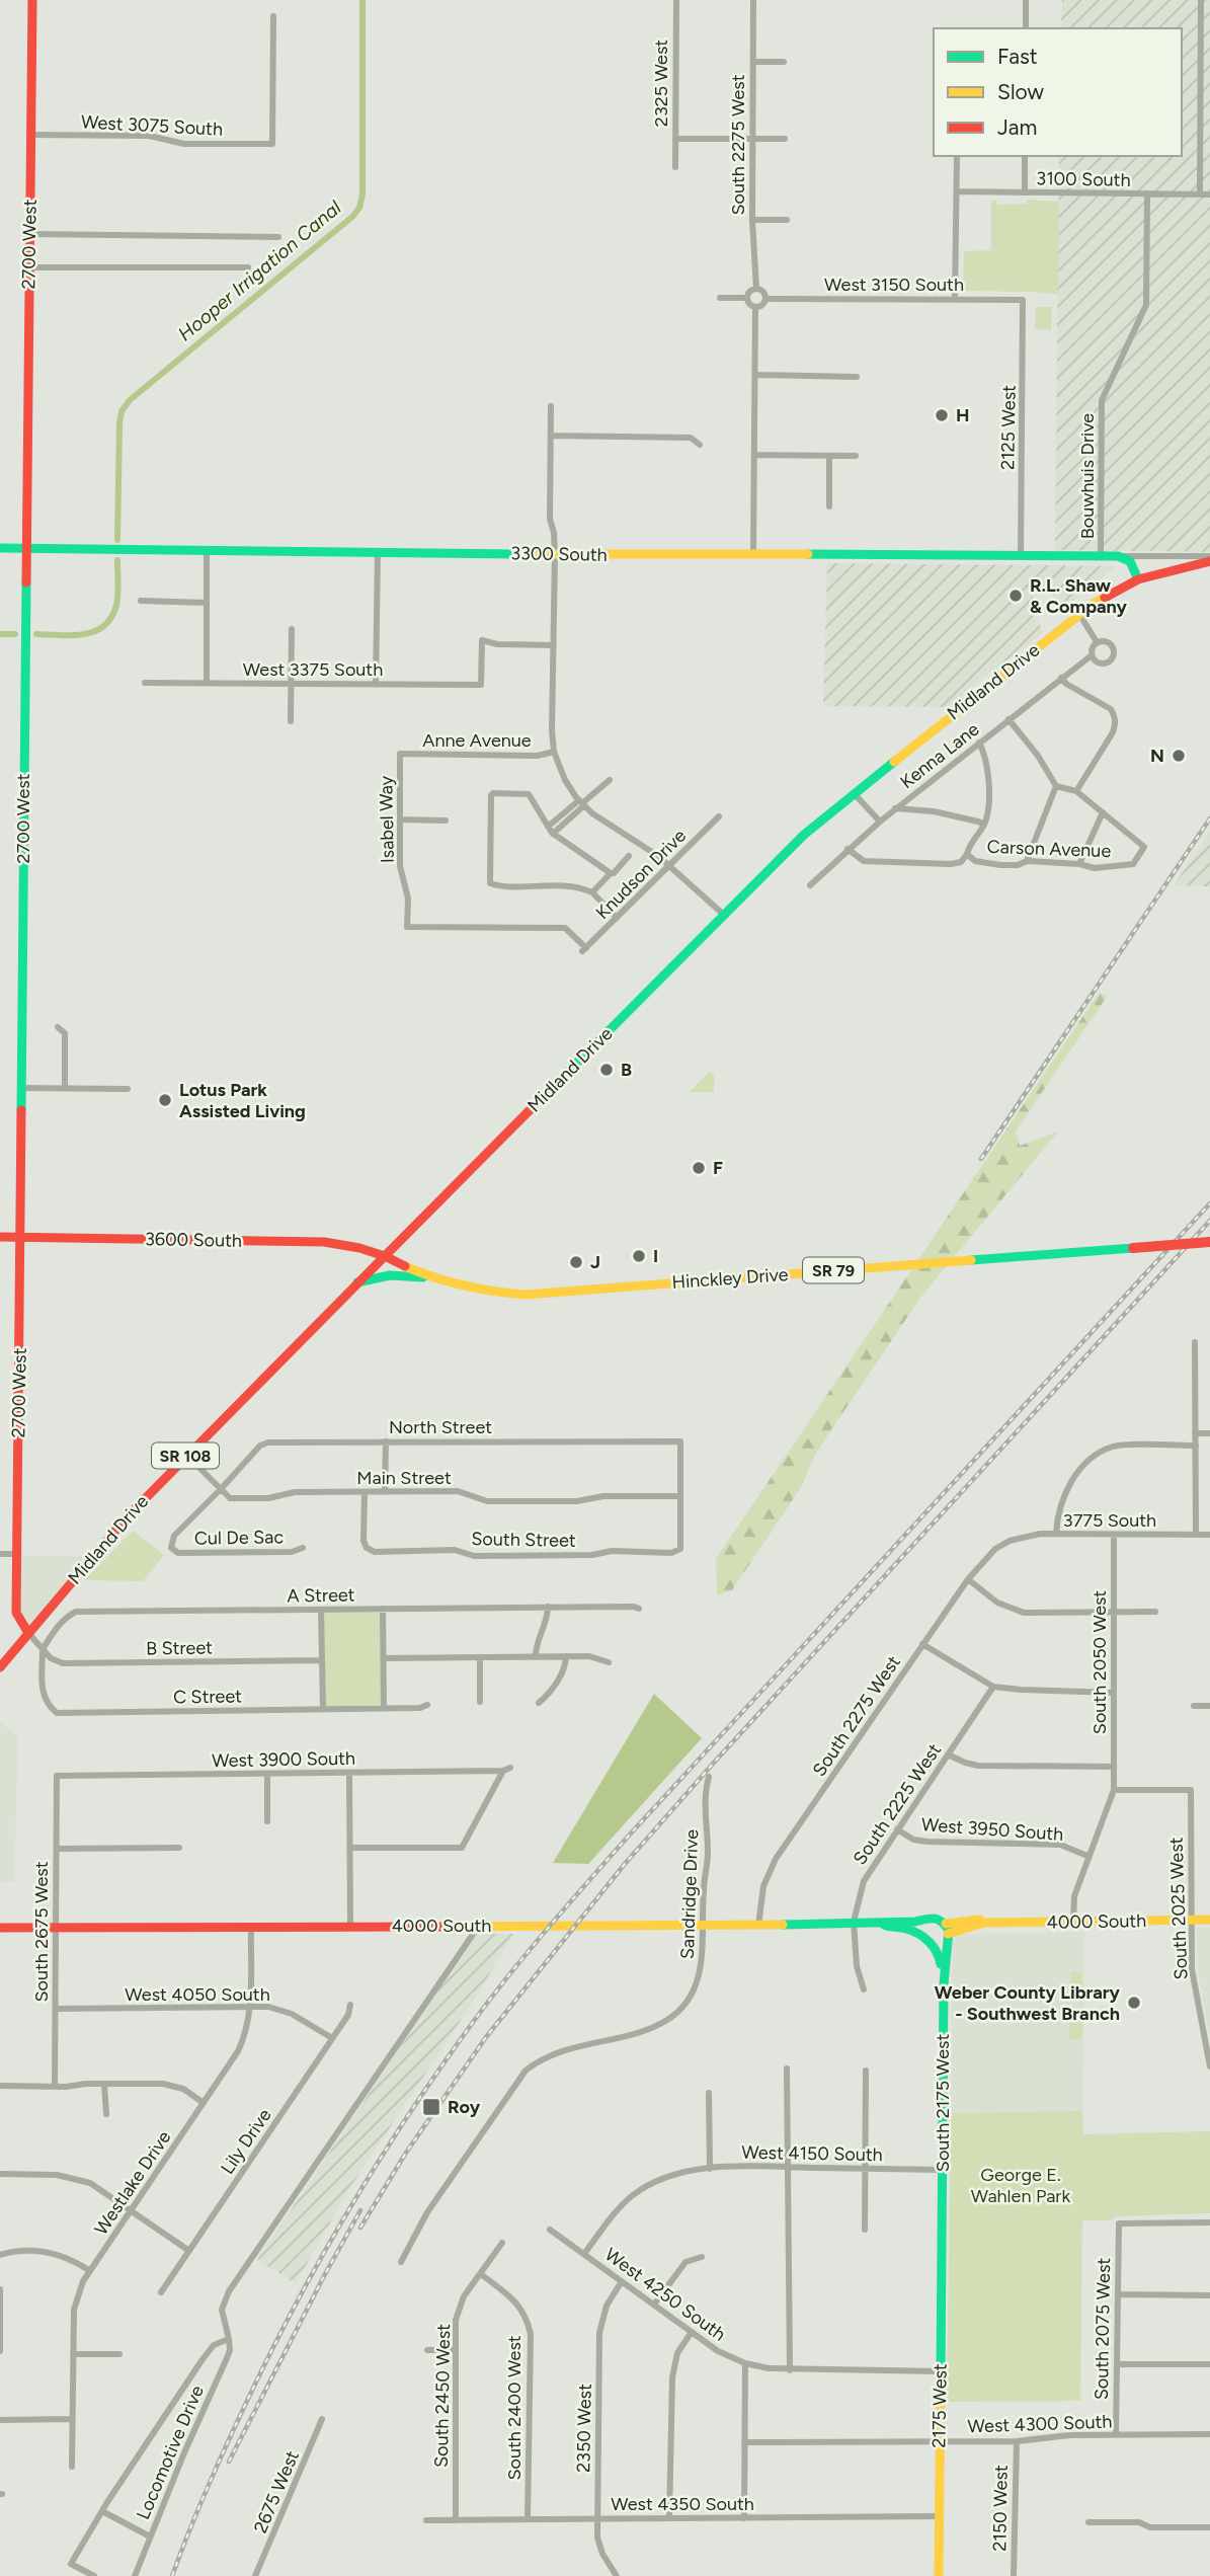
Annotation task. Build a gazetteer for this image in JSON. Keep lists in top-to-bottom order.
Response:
{
  "streets": {
    "street": [
      "2325 West",
      "West 3075 South",
      "South 2275 West",
      "3100 South",
      "2700 West",
      "West 3150 South",
      "2125 West",
      "Bouwhuis Drive",
      "3300 South",
      "West 3375 South",
      "Midland Drive",
      "Anne Avenue",
      "Kenna Lane",
      "Isabel Way",
      "Carson Avenue",
      "Knudson Drive",
      "3600 South",
      "SR 79",
      "Hinckley Drive",
      "North Street",
      "SR 108",
      "Main Street",
      "3775 South",
      "Cul De Sac",
      "South Street",
      "A Street",
      "B Street",
      "South 2050 West",
      "C Street",
      "West 3900 South",
      "South 2225 West",
      "West 3950 South",
      "Sandridge Drive",
      "South 2025 West",
      "4000 South",
      "South 2675 West",
      "West 4050 South",
      "South 2175 West",
      "Lily Drive",
      "West 4150 South",
      "Westlake Drive",
      "West 4250 South",
      "South 2075 West",
      "South 2450 West",
      "2175 West",
      "South 2400 West",
      "West 4300 South",
      "2350 West",
      "Locomotive Drive",
      "2675 West",
      "West 4350 South",
      "2150 West"
    ]
  },
  "crossings": [
    ["West 3075 South", "2700 West"],
    ["South 2275 West", "West 3150 South"],
    ["South 2275 West", "3775 South"],
    ["South 2275 West", "4000 South"],
    ["3100 South", "Bouwhuis Drive"],
    ["2700 West", "3300 South"],
    ["2700 West", "Midland Drive"],
    ["2700 West", "3600 South"],
    ["West 3150 South", "2125 West"],
    ["2125 West", "3300 South"],
    ["Bouwhuis Drive", "3300 South"],
    ["3300 South", "Midland Drive"],
    ["Midland Drive", "3600 South"],
    ["Midland Drive", "Hinckley Drive"],
    ["Midland Drive", "Main Street"],
    ["Anne Avenue", "Isabel Way"],
    ["Kenna Lane", "Carson Avenue"],
    ["Isabel Way", "Knudson Drive"],
    ["3600 South", "Hinckley Drive"],
    ["North Street", "Main Street"],
    ["North Street", "Cul De Sac"],
    ["North Street", "South Street"],
    ["Main Street", "Cul De Sac"],
    ["Main Street", "South Street"],
    ["3775 South", "South 2050 West"],
    ["A Street", "B Street"],
    ["A Street", "C Street"],
    ["B Street", "C Street"],
    ["South 2050 West", "South 2025 West"],
    ["West 3900 South", "South 2675 West"],
    ["South 2225 West", "West 3950 South"],
    ["South 2225 West", "4000 South"],
    ["Sandridge Drive", "4000 South"],
    ["South 2025 West", "4000 South"],
    ["4000 South", "South 2675 West"],
    ["4000 South", "South 2175 West"],
    ["4000 South", "Westlake Drive"],
    ["South 2675 West", "West 4050 South"],
    ["West 4050 South", "Lily Drive"],
    ["West 4050 South", "Westlake Drive"],
    ["South 2175 West", "West 4150 South"],
    ["South 2175 West", "2175 West"],
    ["West 4150 South", "West 4250 South"],
    ["West 4250 South", "2175 West"],
    ["West 4250 South", "2350 West"],
    ["South 2075 West", "West 4300 South"],
    ["South 2450 West", "South 2400 West"],
    ["South 2450 West", "West 4350 South"],
    ["2175 West", "West 4300 South"],
    ["2175 West", "West 4350 South"],
    ["South 2400 West", "West 4350 South"],
    ["West 4300 South", "2150 West"],
    ["2350 West", "West 4350 South"]
  ],
  "water": ["Hooper Irrigation Canal"],
  "parks": ["George E. Wahlen Park"],
  "places": {
    "other": [
      "H",
      "R.L. Shaw & Company",
      "N",
      "B",
      "Lotus Park Assisted Living",
      "F",
      "I",
      "J",
      "Weber County Library - Southwest Branch"
    ],
    "transit": ["Roy"]
  },
  "legend": ["Fast", "Slow", "Jam"]
}
